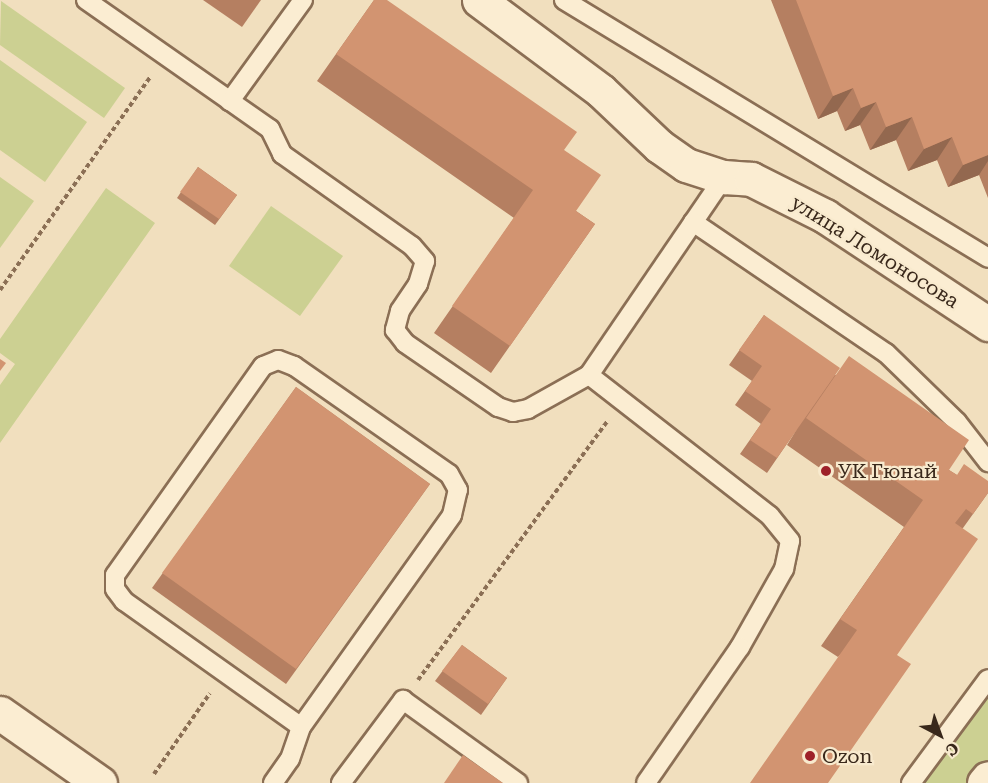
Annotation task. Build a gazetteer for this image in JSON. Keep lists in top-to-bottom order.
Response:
{
  "streets": {
    "street": ["улица Ломоносова"]
  },
  "places": ["УК Гюнай", "Ozon"],
  "north": "bottom right"
}
